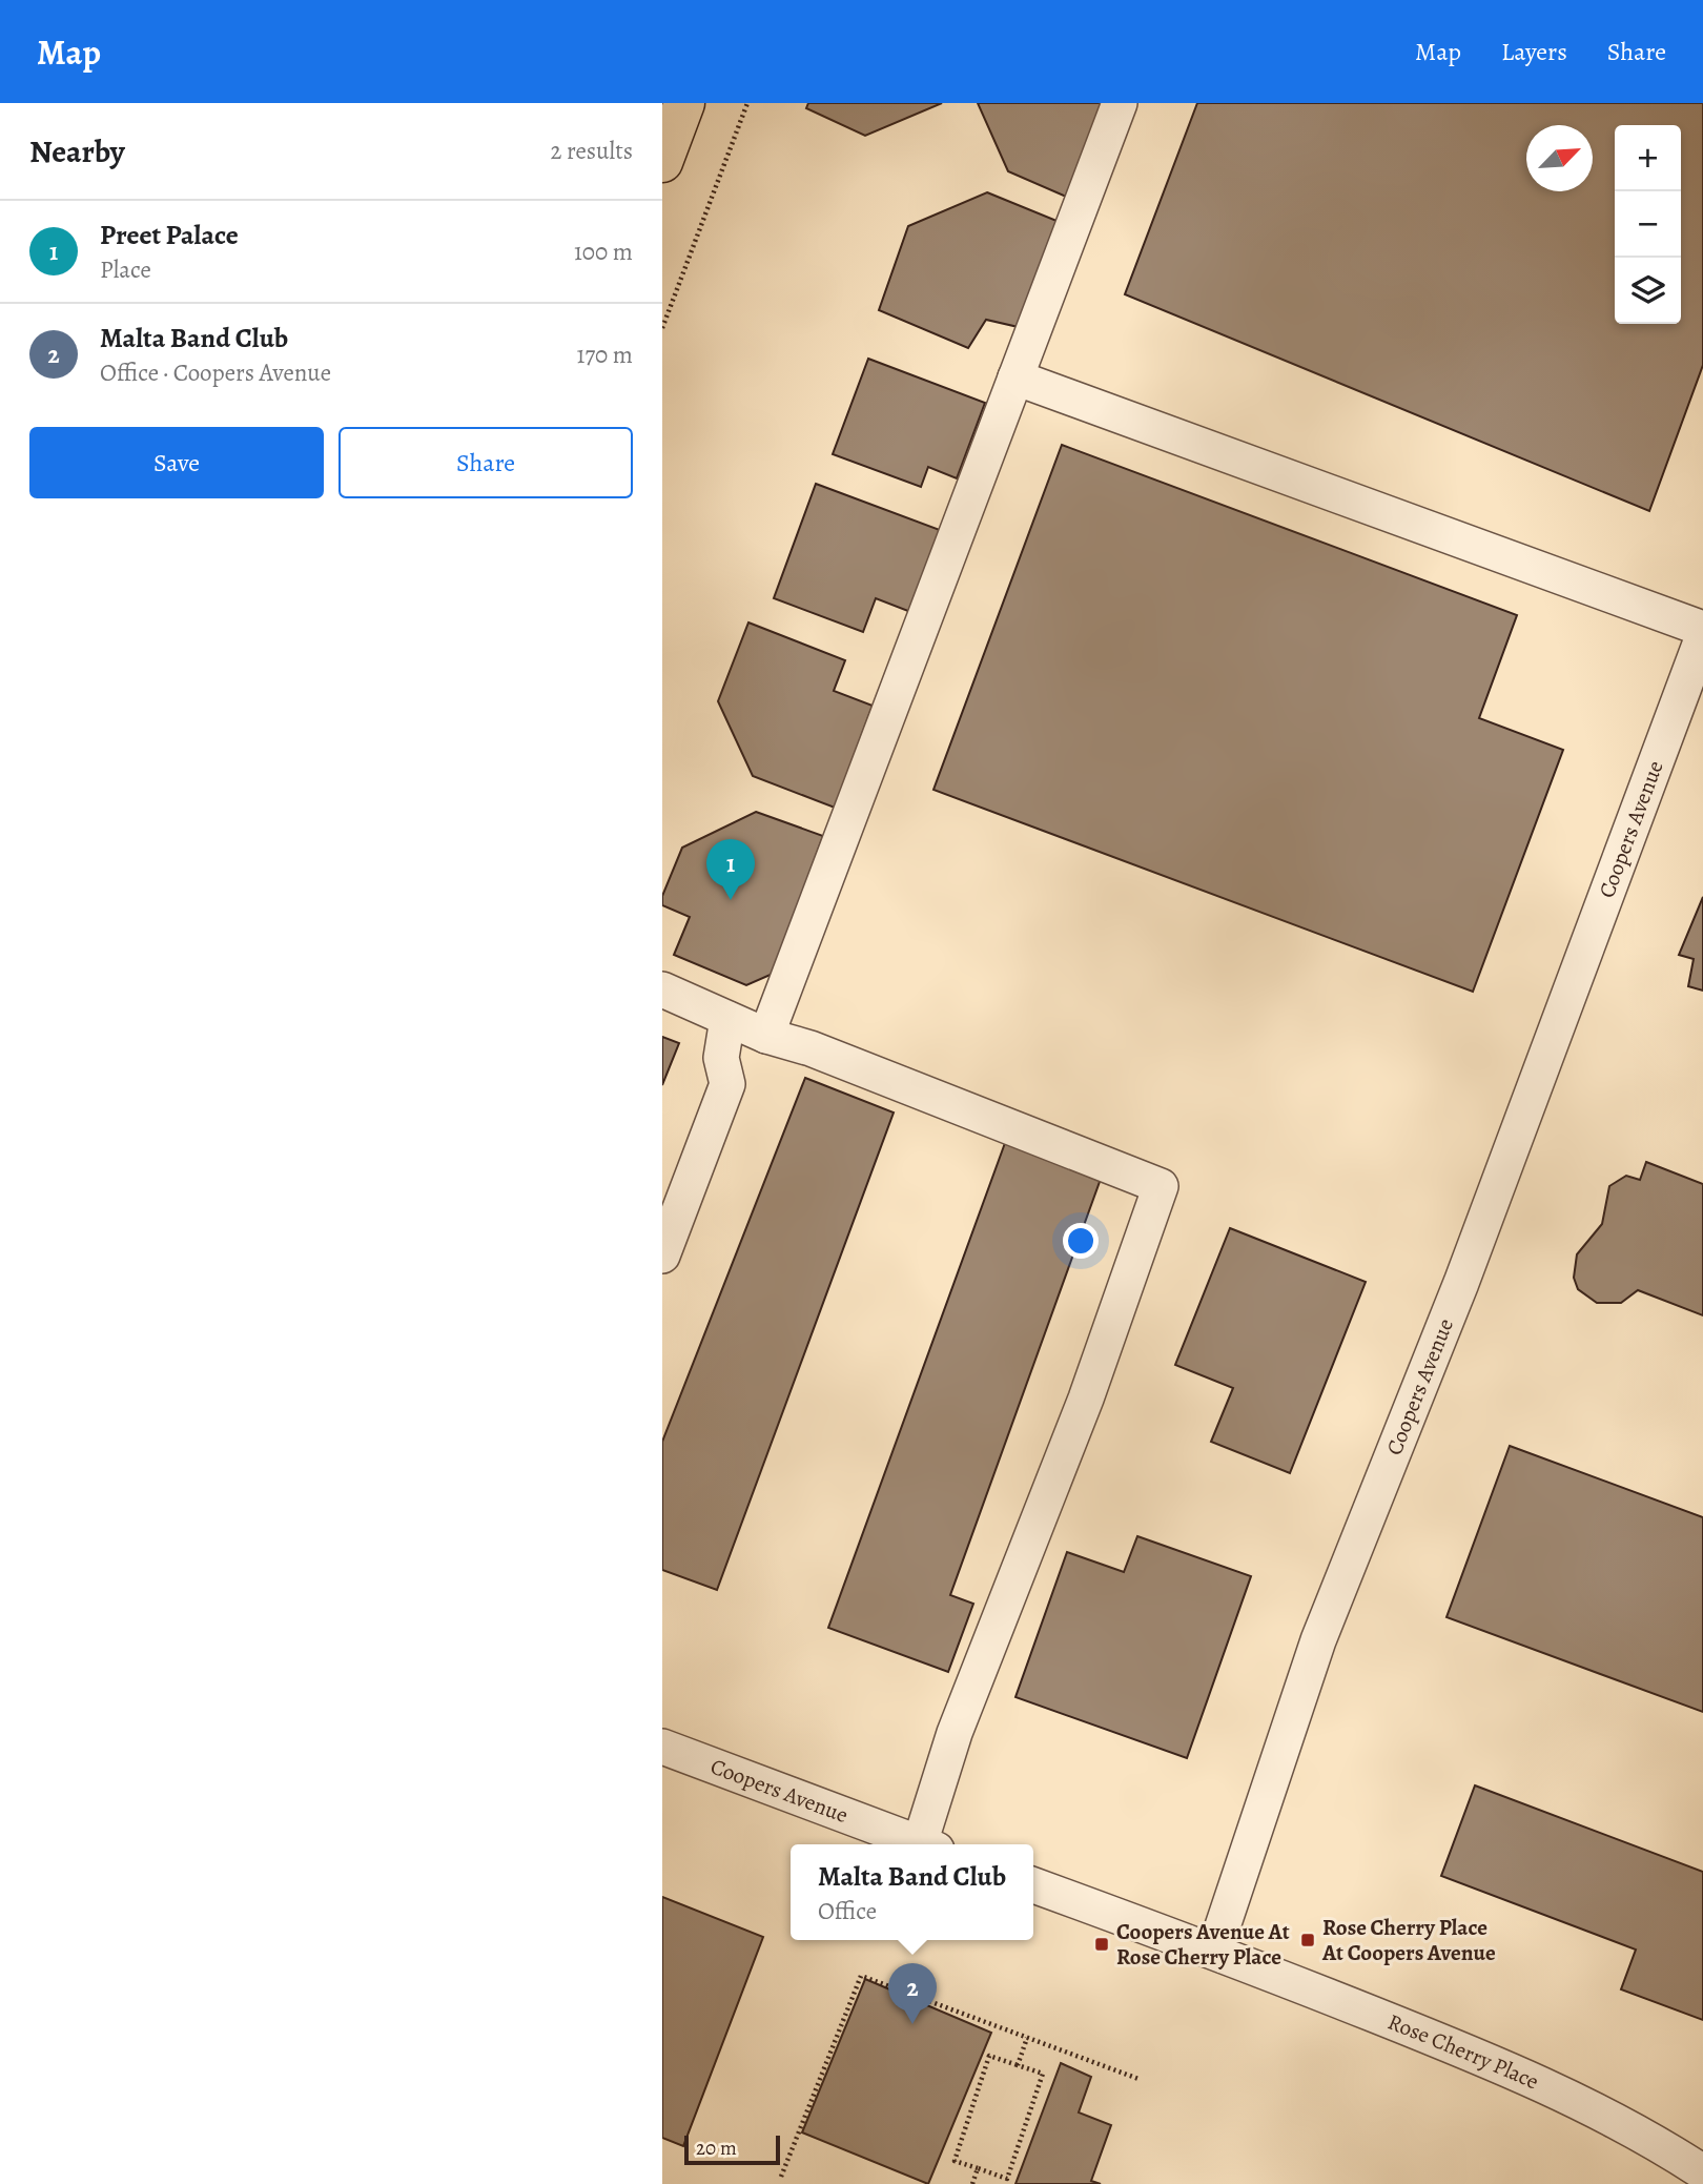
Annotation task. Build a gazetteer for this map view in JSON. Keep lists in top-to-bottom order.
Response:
{
  "streets": {
    "street": ["Coopers Avenue", "Rose Cherry Place"]
  },
  "crossings": [
    ["Coopers Avenue", "Rose Cherry Place"]
  ],
  "places": {
    "transit": ["Rose Cherry Place At Coopers Avenue", "Coopers Avenue At Rose Cherry Place"]
  },
  "scale_bar": "20 m",
  "north": "top right",
  "page": {
    "header": "Map",
    "nav": ["Map", "Layers", "Share"],
    "heading": ["Nearby", "2 results"],
    "map_buttons": ["+", "−"],
    "list": [
      {
        "mark": "1",
        "name": "Preet Palace",
        "note": "Place",
        "value": "100 m"
      },
      {
        "mark": "2",
        "name": "Malta Band Club",
        "note": "Office · Coopers Avenue",
        "value": "170 m"
      }
    ],
    "buttons": ["Save", "Share"],
    "pins": ["1", "2"],
    "popup": ["Malta Band Club", "Office"],
    "scale": "20 m"
  }
}
